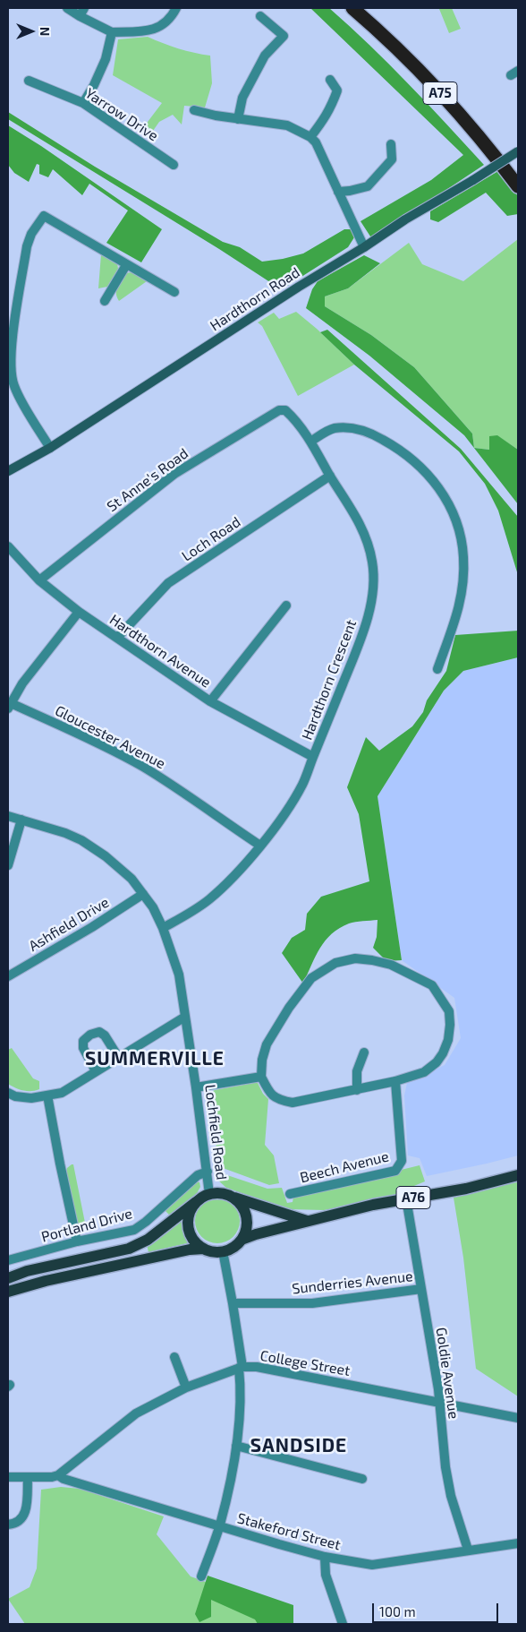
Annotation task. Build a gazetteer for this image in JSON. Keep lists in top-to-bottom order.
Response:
{
  "streets": {
    "highway": ["A75"],
    "main road": ["A76"],
    "street": [
      "Yarrow Drive",
      "Hardthorn Road",
      "St Anne's Road",
      "Loch Road",
      "Hardthorn Avenue",
      "Hardthorn Crescent",
      "Gloucester Avenue",
      "Ashfield Drive",
      "Lochfield Road",
      "Beech Avenue",
      "Portland Drive",
      "Sunderries Avenue",
      "College Street",
      "Goldie Avenue",
      "Stakeford Street"
    ]
  },
  "crossings": [
    ["St Anne's Road", "Hardthorn Avenue"],
    ["St Anne's Road", "Hardthorn Crescent"],
    ["Loch Road", "Hardthorn Avenue"],
    ["Loch Road", "Hardthorn Crescent"],
    ["Hardthorn Avenue", "Hardthorn Crescent"],
    ["Hardthorn Crescent", "Gloucester Avenue"],
    ["Hardthorn Crescent", "Lochfield Road"],
    ["Ashfield Drive", "Lochfield Road"],
    ["Lochfield Road", "A76"],
    ["Lochfield Road", "Portland Drive"],
    ["A76", "Goldie Avenue"],
    ["Sunderries Avenue", "Goldie Avenue"],
    ["College Street", "Goldie Avenue"],
    ["College Street", "Stakeford Street"],
    ["Goldie Avenue", "Stakeford Street"]
  ],
  "districts": ["SUMMERVILLE", "SANDSIDE"],
  "scale_bar": "100 m",
  "north": "right"
}
